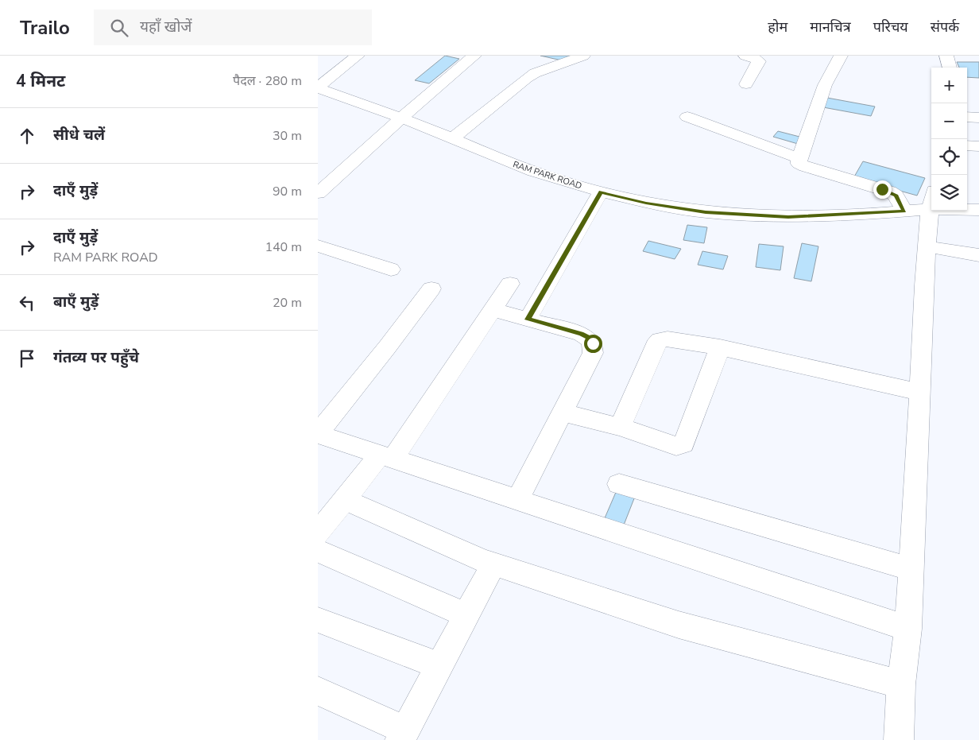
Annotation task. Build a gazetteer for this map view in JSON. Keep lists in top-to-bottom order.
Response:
{
  "streets": {
    "street": ["RAM PARK ROAD"]
  },
  "page": {
    "header": "Trailo",
    "search": "यहाँ खोजें",
    "nav": [
      "होम",
      "मानचित्र",
      "परिचय",
      "संपर्क"
    ],
    "heading": ["4 मिनट", "पैदल · 280 m"],
    "map_buttons": ["+", "−"],
    "list": [
      ["सीधे चलें", "30 m"],
      ["दाएँ मुड़ें", "90 m"],
      ["दाएँ मुड़ें", "RAM PARK ROAD", "140 m"],
      ["बाएँ मुड़ें", "20 m"],
      "गंतव्य पर पहुँचे"
    ]
  }
}
